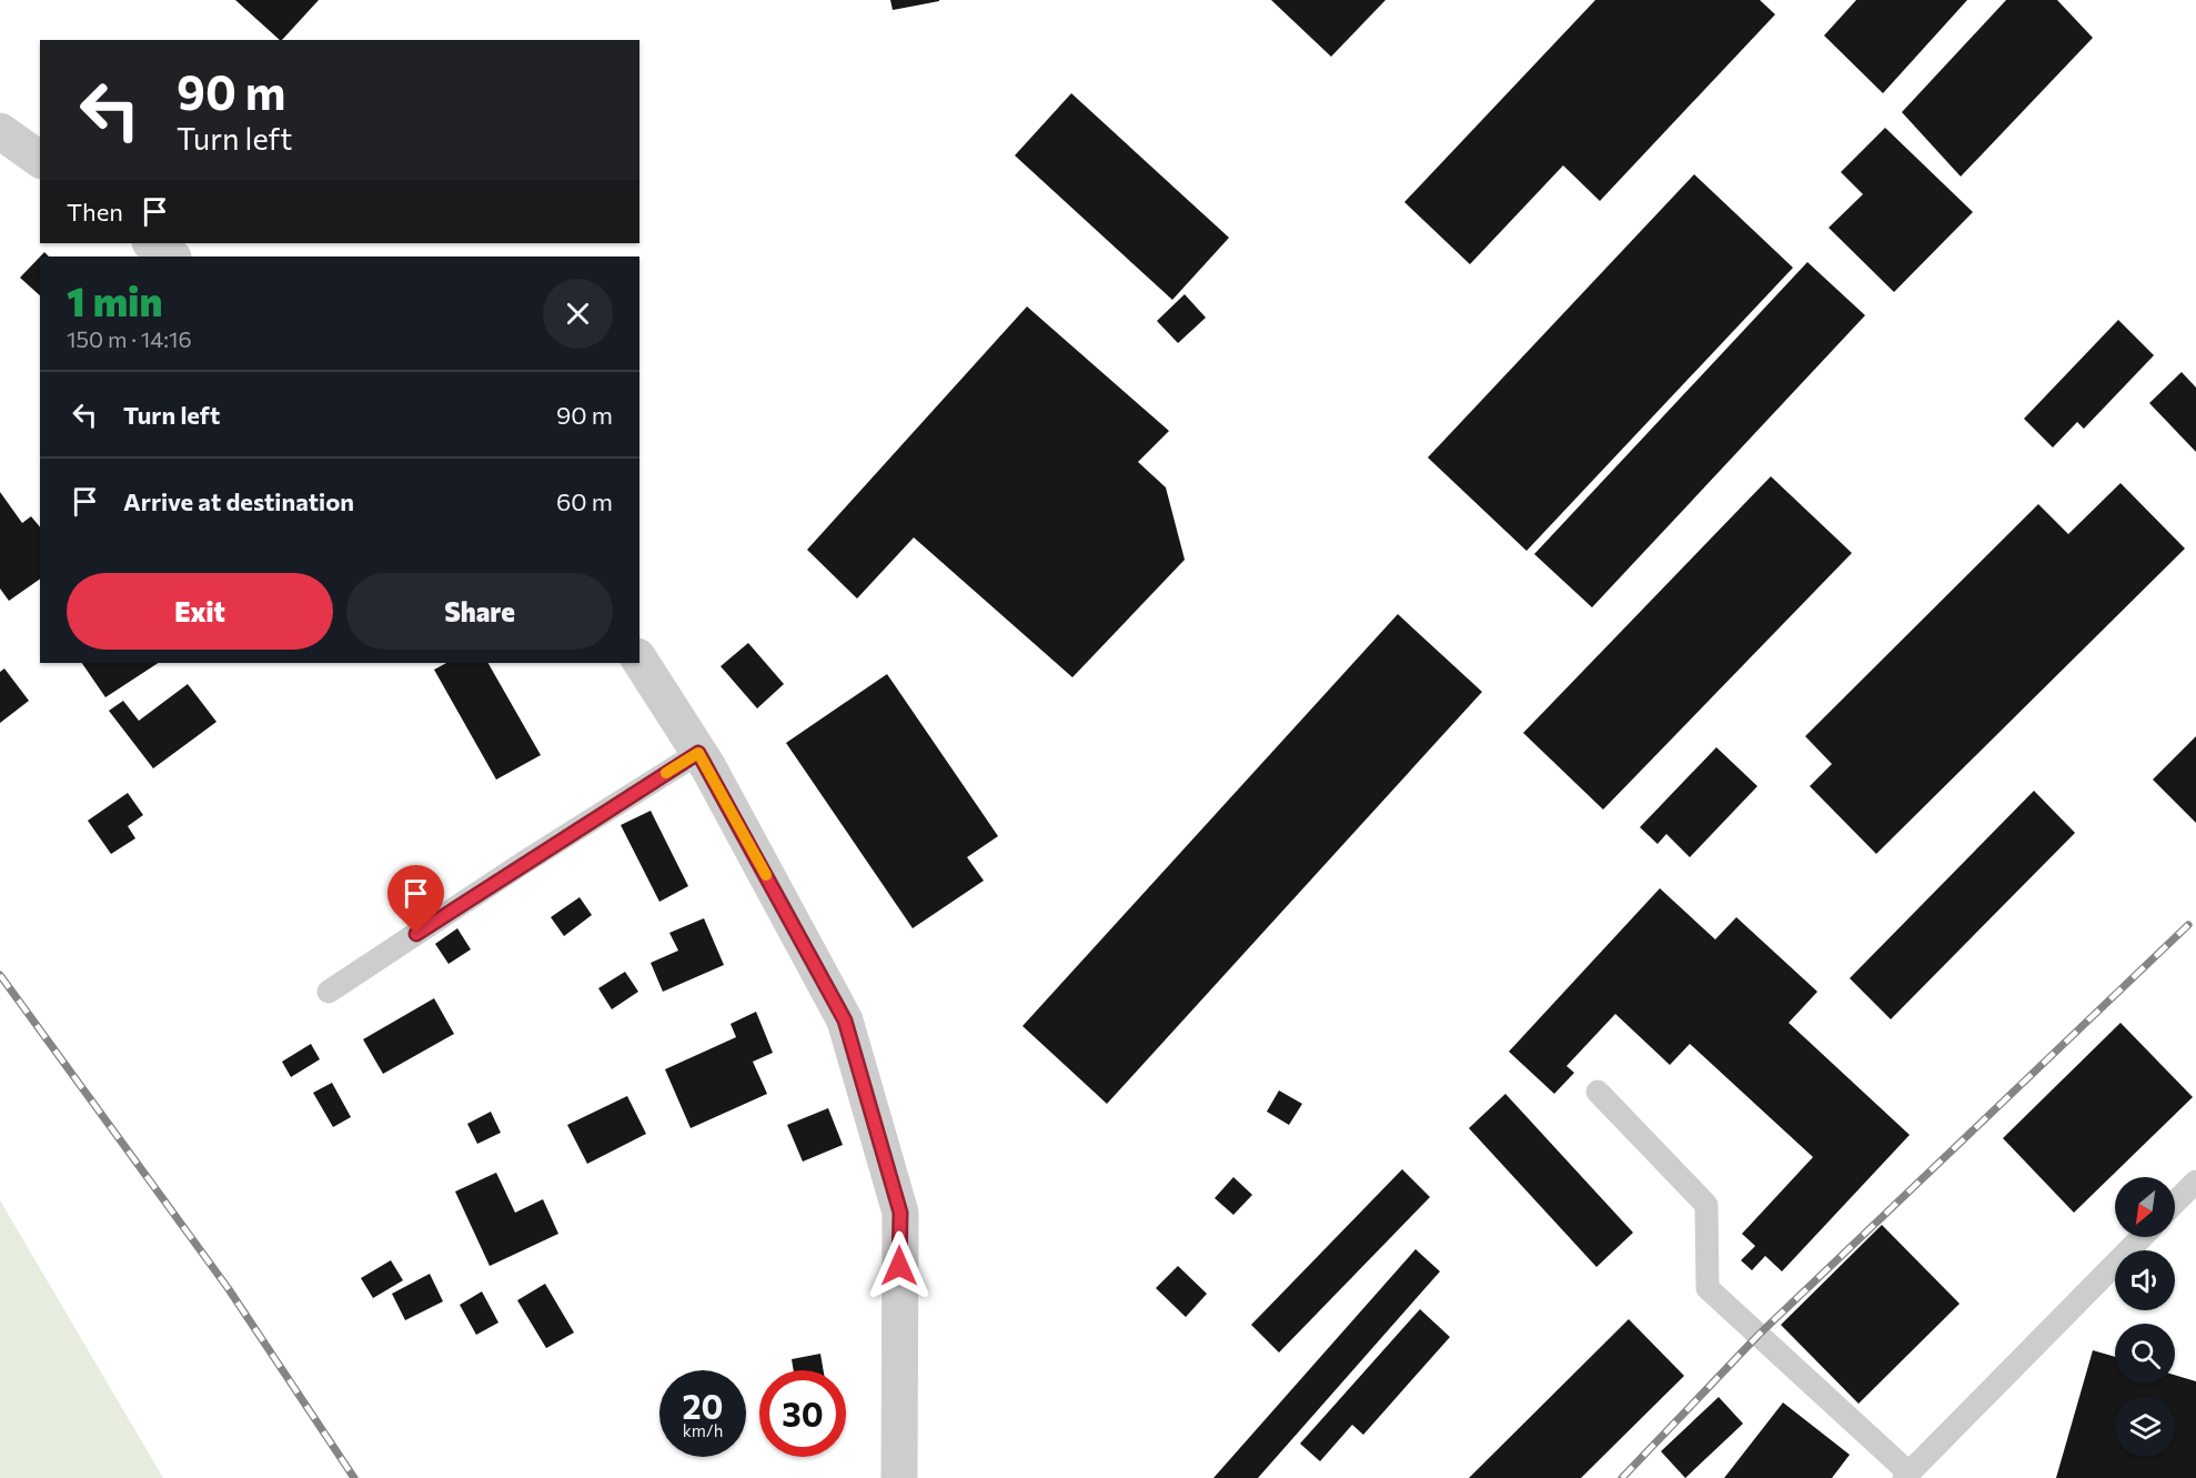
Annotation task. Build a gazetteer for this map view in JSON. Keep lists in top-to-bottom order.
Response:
{
  "north": "bottom left",
  "page": {
    "turn": ["90 m", "Turn left"],
    "then": "Then",
    "heading": ["1 min", "150 m · 14:16"],
    "list": [
      {
        "name": "Turn left",
        "value": "90 m"
      },
      {
        "name": "Arrive at destination",
        "value": "60 m"
      }
    ],
    "buttons": ["Exit", "Share"],
    "speed": "20 km/h",
    "limit": "30"
  }
}
